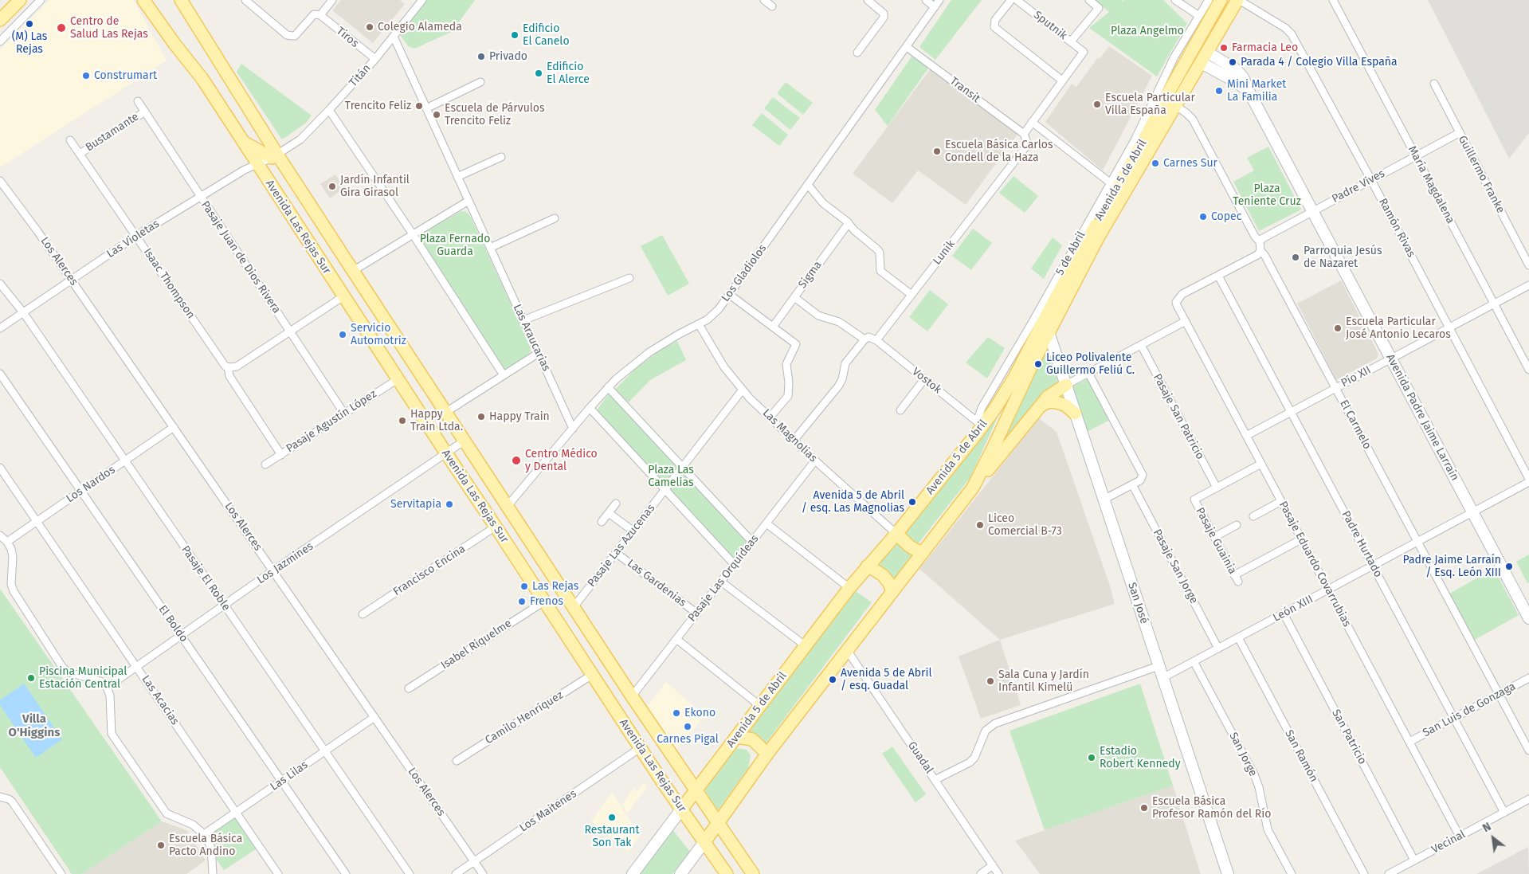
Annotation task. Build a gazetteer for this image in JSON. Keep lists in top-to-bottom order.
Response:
{
  "streets": {
    "main road": ["Avenida 5 de Abril", "Avenida Las Rejas Sur"],
    "street": [
      "Sputnik",
      "Tiros",
      "Titán",
      "Transit",
      "Bustamante",
      "Guillermo Franke",
      "María Magdalena",
      "Padre Vives",
      "Ramón Rivas",
      "Las Violetas",
      "Lunik",
      "5 de Abril",
      "Pasaje Juan de Dios Rivera",
      "Los Alerces",
      "Los Gladiolos",
      "Sigma",
      "Isaac Thompson",
      "Las Araucarias",
      "Pío XII",
      "Vostok",
      "Pasaje San Patricio",
      "Avenida Padre Jaime Larraín",
      "Pasaje Agustín López",
      "El Carmelo",
      "Las Magnolias",
      "Los Nardos",
      "Pasaje Guainia",
      "Padre Hurtado",
      "Pasaje Las Azucenas",
      "Los Jazmines",
      "Pasaje Eduardo Covarrubias",
      "Pasaje San Jorge",
      "Francisco Encina",
      "Pasaje El Roble",
      "Pasaje Las Orquídeas",
      "Las Gardenias",
      "San José",
      "León XIII",
      "El Boldo",
      "Isabel Riquelme",
      "Las Acacias",
      "San Luis de Gonzaga",
      "Camilo Henríquez",
      "San Patricio",
      "San Jorge",
      "San Ramón",
      "Guadal",
      "Las Lilas",
      "Los Maitenes",
      "Vecinal"
    ]
  },
  "crossings": [
    ["Tiros", "Titán"],
    ["Titán", "Avenida Las Rejas Sur"],
    ["Titán", "Las Violetas"],
    ["Titán", "Las Araucarias"],
    ["Transit", "Lunik"],
    ["Transit", "Los Gladiolos"],
    ["Bustamante", "Pasaje Juan de Dios Rivera"],
    ["Bustamante", "Isaac Thompson"],
    ["Guillermo Franke", "Padre Vives"],
    ["Avenida 5 de Abril", "Avenida Las Rejas Sur"],
    ["Avenida 5 de Abril", "Ramón Rivas"],
    ["Avenida 5 de Abril", "5 de Abril"],
    ["Avenida 5 de Abril", "Vostok"],
    ["Avenida 5 de Abril", "Avenida Padre Jaime Larraín"],
    ["Avenida 5 de Abril", "El Carmelo"],
    ["Avenida 5 de Abril", "Las Magnolias"],
    ["Avenida 5 de Abril", "San José"],
    ["Avenida 5 de Abril", "Guadal"],
    ["María Magdalena", "Padre Vives"],
    ["María Magdalena", "Pío XII"],
    ["Padre Vives", "Ramón Rivas"],
    ["Padre Vives", "Avenida Padre Jaime Larraín"],
    ["Padre Vives", "El Carmelo"],
    ["Avenida Las Rejas Sur", "Las Violetas"],
    ["Avenida Las Rejas Sur", "Los Gladiolos"],
    ["Avenida Las Rejas Sur", "Pasaje Agustín López"],
    ["Avenida Las Rejas Sur", "Pasaje Las Azucenas"],
    ["Avenida Las Rejas Sur", "Los Jazmines"],
    ["Avenida Las Rejas Sur", "Francisco Encina"],
    ["Avenida Las Rejas Sur", "Pasaje Las Orquídeas"],
    ["Avenida Las Rejas Sur", "Isabel Riquelme"],
    ["Avenida Las Rejas Sur", "Camilo Henríquez"],
    ["Avenida Las Rejas Sur", "Los Maitenes"],
    ["Ramón Rivas", "Pío XII"],
    ["Las Violetas", "Pasaje Juan de Dios Rivera"],
    ["Las Violetas", "Los Alerces"],
    ["Las Violetas", "Isaac Thompson"],
    ["Las Violetas", "Pasaje El Roble"],
    ["Lunik", "Vostok"],
    ["5 de Abril", "Vostok"],
    ["Pasaje Juan de Dios Rivera", "Pasaje Agustín López"],
    ["Los Alerces", "Los Nardos"],
    ["Los Alerces", "Los Jazmines"],
    ["Los Alerces", "Las Lilas"],
    ["Los Alerces", "Los Maitenes"],
    ["Los Gladiolos", "Las Araucarias"],
    ["Los Gladiolos", "Las Magnolias"],
    ["Isaac Thompson", "Pasaje Agustín López"],
    ["Pío XII", "Avenida Padre Jaime Larraín"],
    ["Pío XII", "El Carmelo"],
    ["Pío XII", "Padre Hurtado"],
    ["Pío XII", "Pasaje Eduardo Covarrubias"],
    ["Pasaje San Patricio", "Pasaje Guainia"],
    ["Avenida Padre Jaime Larraín", "León XIII"],
    ["El Carmelo", "León XIII"],
    ["El Carmelo", "San Luis de Gonzaga"],
    ["Las Magnolias", "Pasaje Las Azucenas"],
    ["Las Magnolias", "Pasaje Las Orquídeas"],
    ["Los Nardos", "Pasaje El Roble"],
    ["Los Nardos", "El Boldo"],
    ["Los Nardos", "Las Acacias"],
    ["Padre Hurtado", "Pasaje Eduardo Covarrubias"],
    ["Padre Hurtado", "León XIII"],
    ["Padre Hurtado", "San Luis de Gonzaga"],
    ["Padre Hurtado", "Vecinal"],
    ["Pasaje Las Azucenas", "Las Gardenias"],
    ["Los Jazmines", "Pasaje El Roble"],
    ["Los Jazmines", "El Boldo"],
    ["Los Jazmines", "Las Acacias"],
    ["Pasaje Eduardo Covarrubias", "León XIII"],
    ["Pasaje Eduardo Covarrubias", "San Luis de Gonzaga"],
    ["Pasaje Eduardo Covarrubias", "Vecinal"],
    ["Pasaje San Jorge", "León XIII"],
    ["Pasaje El Roble", "Las Lilas"],
    ["Pasaje Las Orquídeas", "Las Gardenias"],
    ["San José", "León XIII"],
    ["León XIII", "San Patricio"],
    ["León XIII", "San Jorge"],
    ["León XIII", "San Ramón"],
    ["El Boldo", "Las Lilas"],
    ["Las Acacias", "Las Lilas"],
    ["San Patricio", "Vecinal"]
  ],
  "districts": ["Villa O'Higgins"],
  "parks": [
    "Plaza Angelmo",
    "Plaza Teniente Cruz",
    "Plaza Fernado Guarda",
    "Plaza Las Camelias"
  ],
  "places": [
    "(M) Las Rejas",
    "Colegio Alameda",
    "Centro de Salud Las Rejas",
    "Edificio El Canelo",
    "Farmacia Leo",
    "Privado",
    "Parada 4 / Colegio Villa España",
    "Edificio El Alerce",
    "Construmart",
    "Mini Market La Familia",
    "Escuela Particular Villa España",
    "Trencito Feliz",
    "Escuela de Párvulos Trencito Feliz",
    "Escuela Básica Carlos Condell de la Haza",
    "Carnes Sur",
    "Jardín Infantil Gira Girasol",
    "Copec",
    "Parroquia Jesús de Nazaret",
    "Escuela Particular José Antonio Lecaros",
    "Servicio Automotriz",
    "Liceo Polivalente Guillermo Feliú C.",
    "Happy Train",
    "Happy Train Ltda.",
    "Centro Médico y Dental",
    "Avenida 5 de Abril / esq. Las Magnolias",
    "Servitapia",
    "Liceo Comercial B-73",
    "Padre Jaime Larraín / Esq. León XIII",
    "Las Rejas",
    "Frenos",
    "Piscina Municipal Estación Central",
    "Avenida 5 de Abril / esq. Guadal",
    "Sala Cuna y Jardín Infantil Kimelü",
    "Ekono",
    "Carnes Pigal",
    "Estadio Robert Kennedy",
    "Escuela Básica Profesor Ramón del Río",
    "Restaurant Son Tak",
    "Escuela Básica Pacto Andino"
  ],
  "north": "top left"
}
